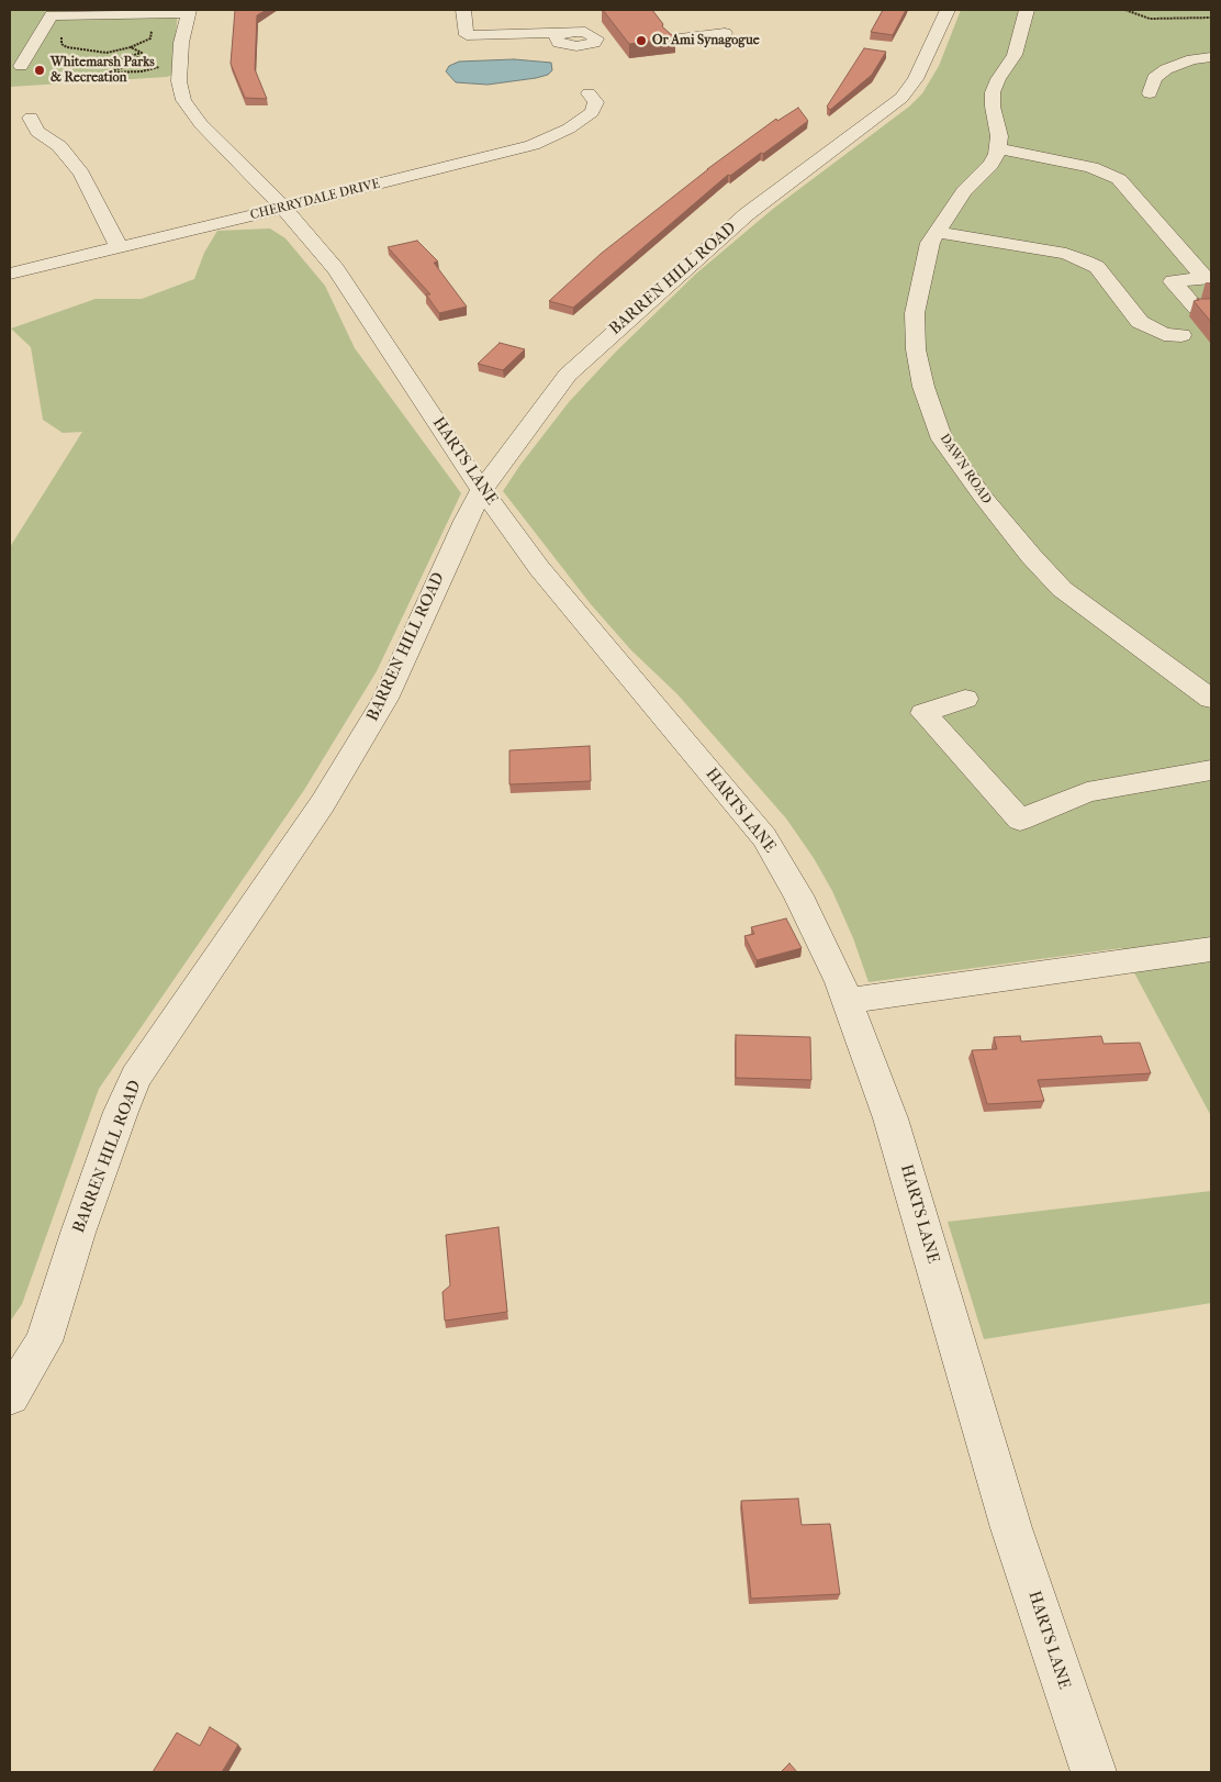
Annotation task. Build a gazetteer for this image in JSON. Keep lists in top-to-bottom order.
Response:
{
  "streets": {
    "street": [
      "CHERRYDALE DRIVE",
      "BARREN HILL ROAD",
      "HARTS LANE",
      "DAWN ROAD"
    ]
  },
  "crossings": [
    ["CHERRYDALE DRIVE", "HARTS LANE"],
    ["BARREN HILL ROAD", "HARTS LANE"]
  ],
  "places": ["Or Ami Synagogue", "Whitemarsh Parks & Recreation"]
}
